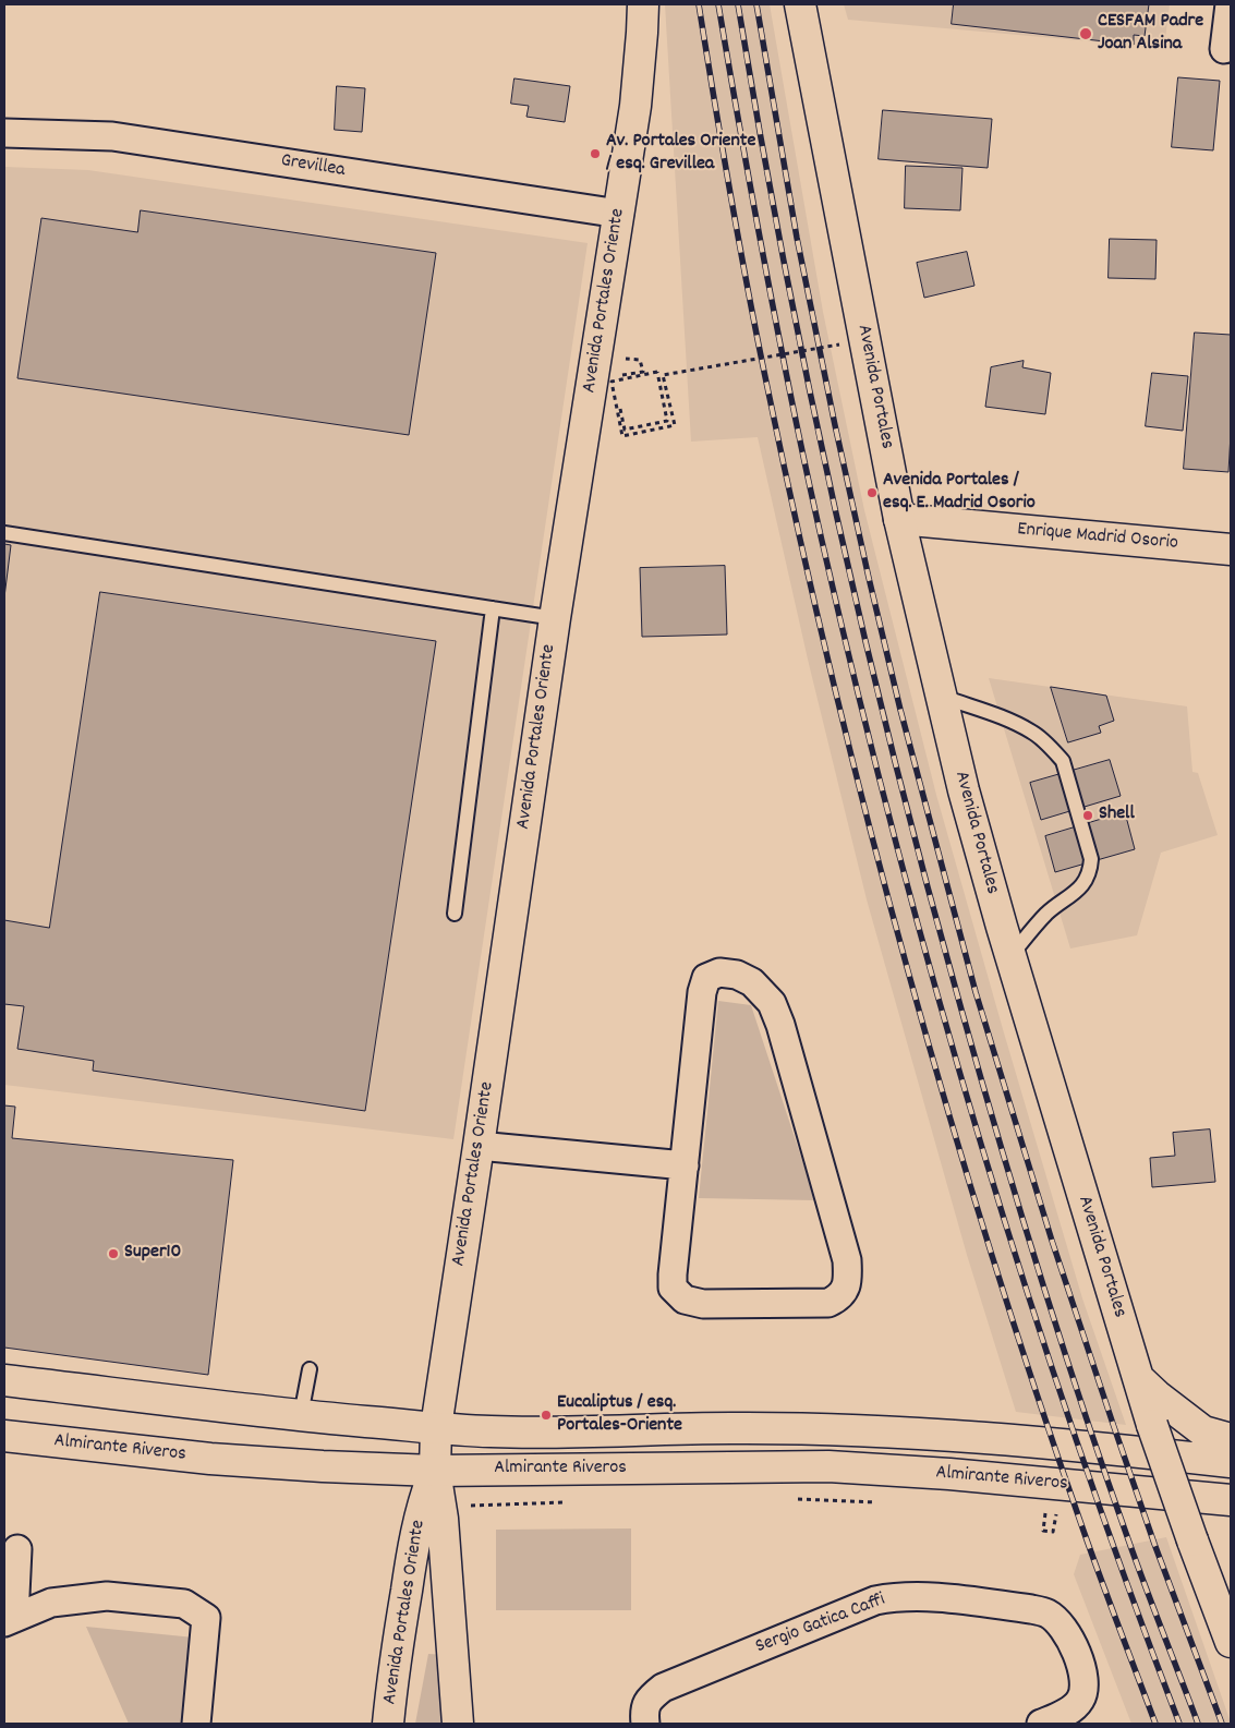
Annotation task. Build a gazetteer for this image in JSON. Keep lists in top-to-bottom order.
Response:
{
  "streets": {
    "main road": [
      "Avenida Portales Oriente",
      "Avenida Portales",
      "Enrique Madrid Osorio",
      "Almirante Riveros"
    ],
    "street": ["Grevillea", "Sergio Gatica Caffi"]
  },
  "crossings": [
    ["Grevillea", "Avenida Portales Oriente"],
    ["Avenida Portales Oriente", "Almirante Riveros"],
    ["Avenida Portales", "Enrique Madrid Osorio"]
  ],
  "places": [
    "CESFAM Padre Joan Alsina",
    "Av. Portales Oriente / esq. Grevillea",
    "Avenida Portales / esq. E. Madrid Osorio",
    "Shell",
    "Super10",
    "Eucaliptus / esq. Portales-Oriente"
  ]
}
